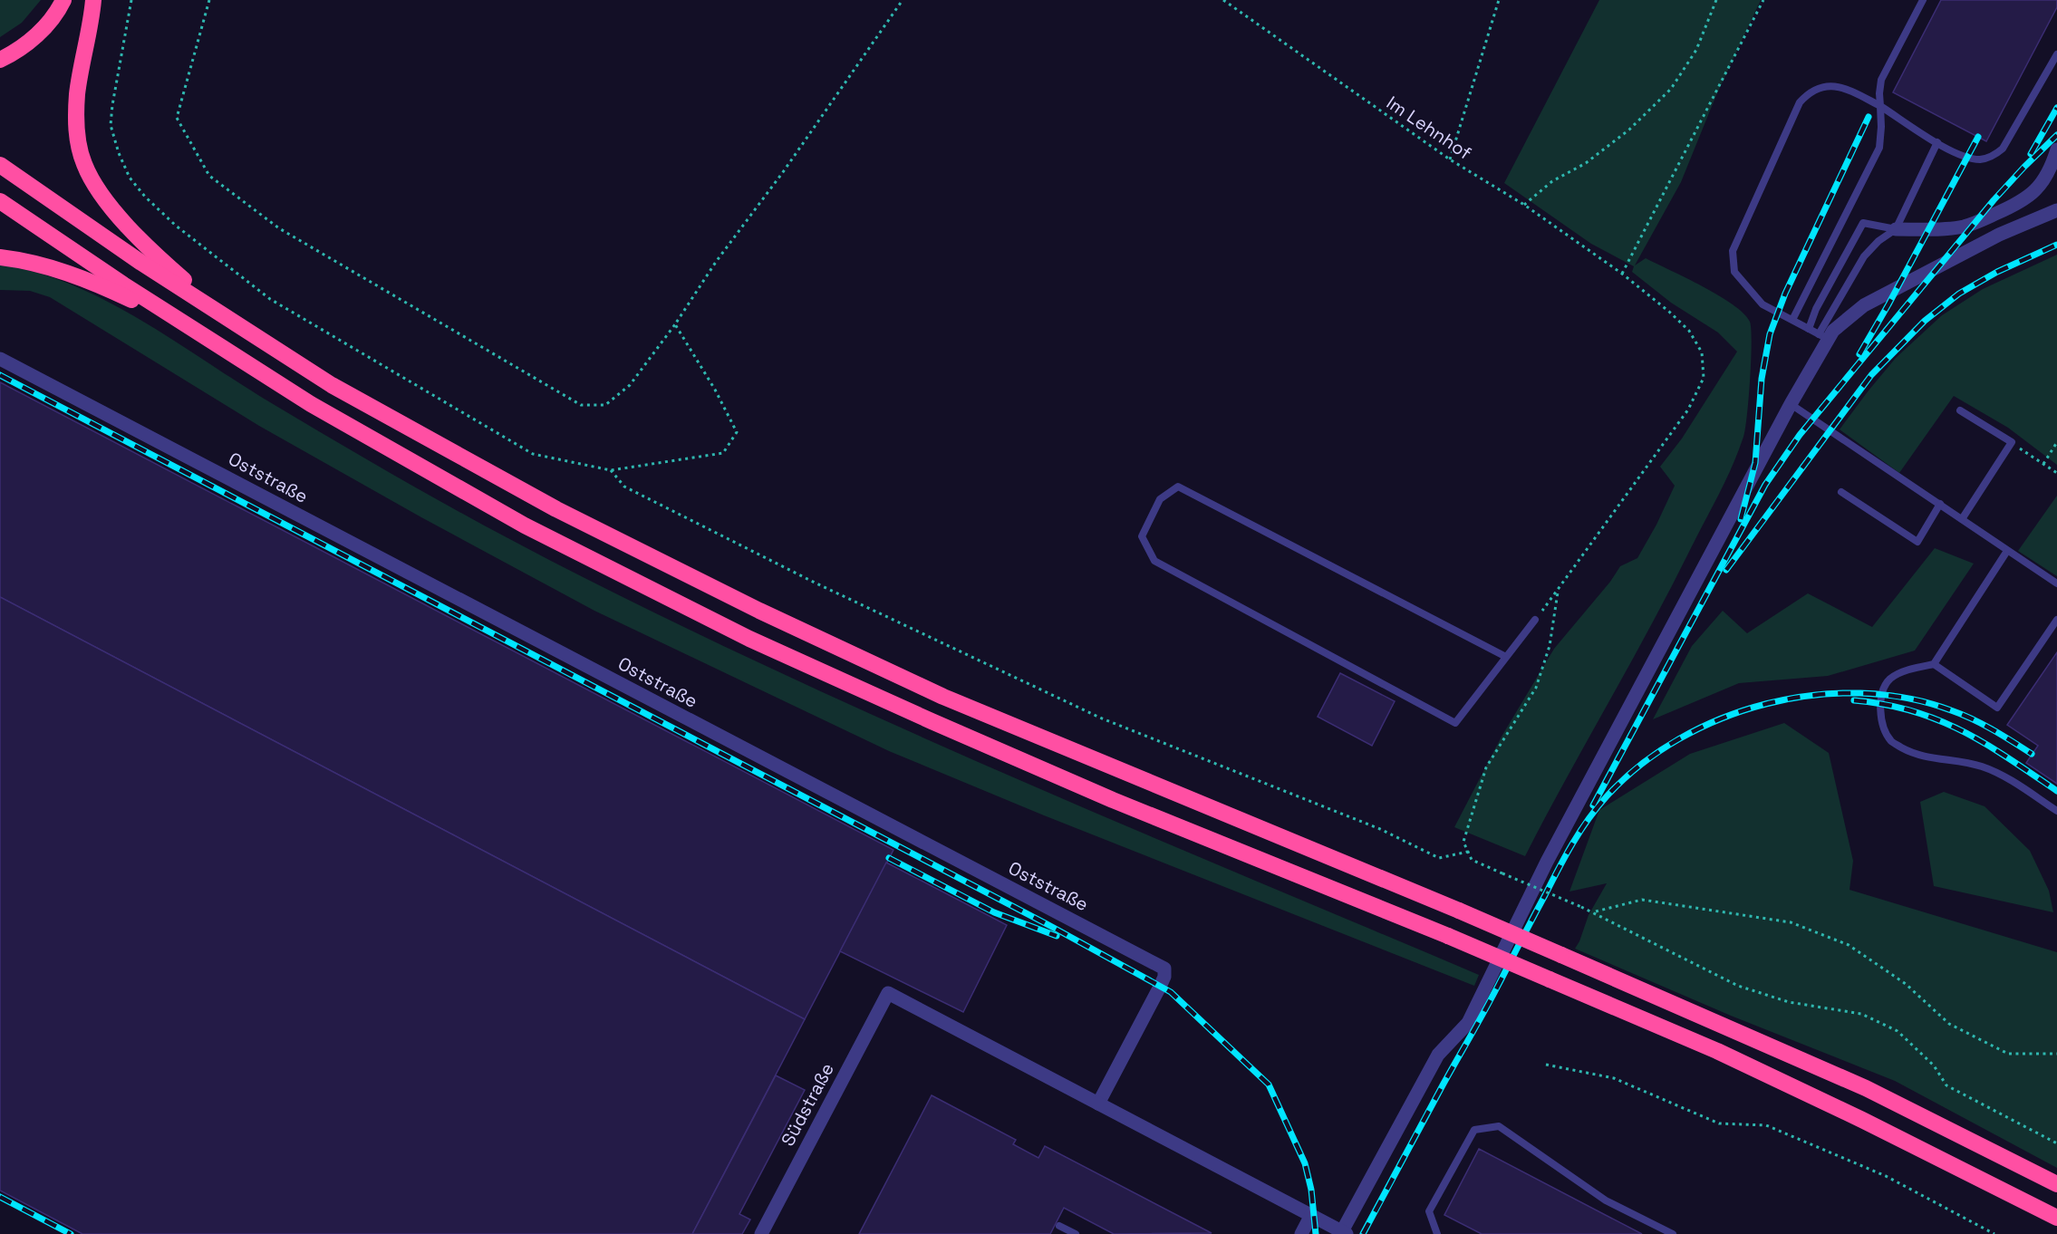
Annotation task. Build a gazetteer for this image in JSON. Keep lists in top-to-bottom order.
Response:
{
  "streets": {
    "street": ["Oststraße", "Südstraße"],
    "path": ["Im Lehnhof"]
  },
  "crossings": [
    ["Oststraße", "Südstraße"]
  ]
}
